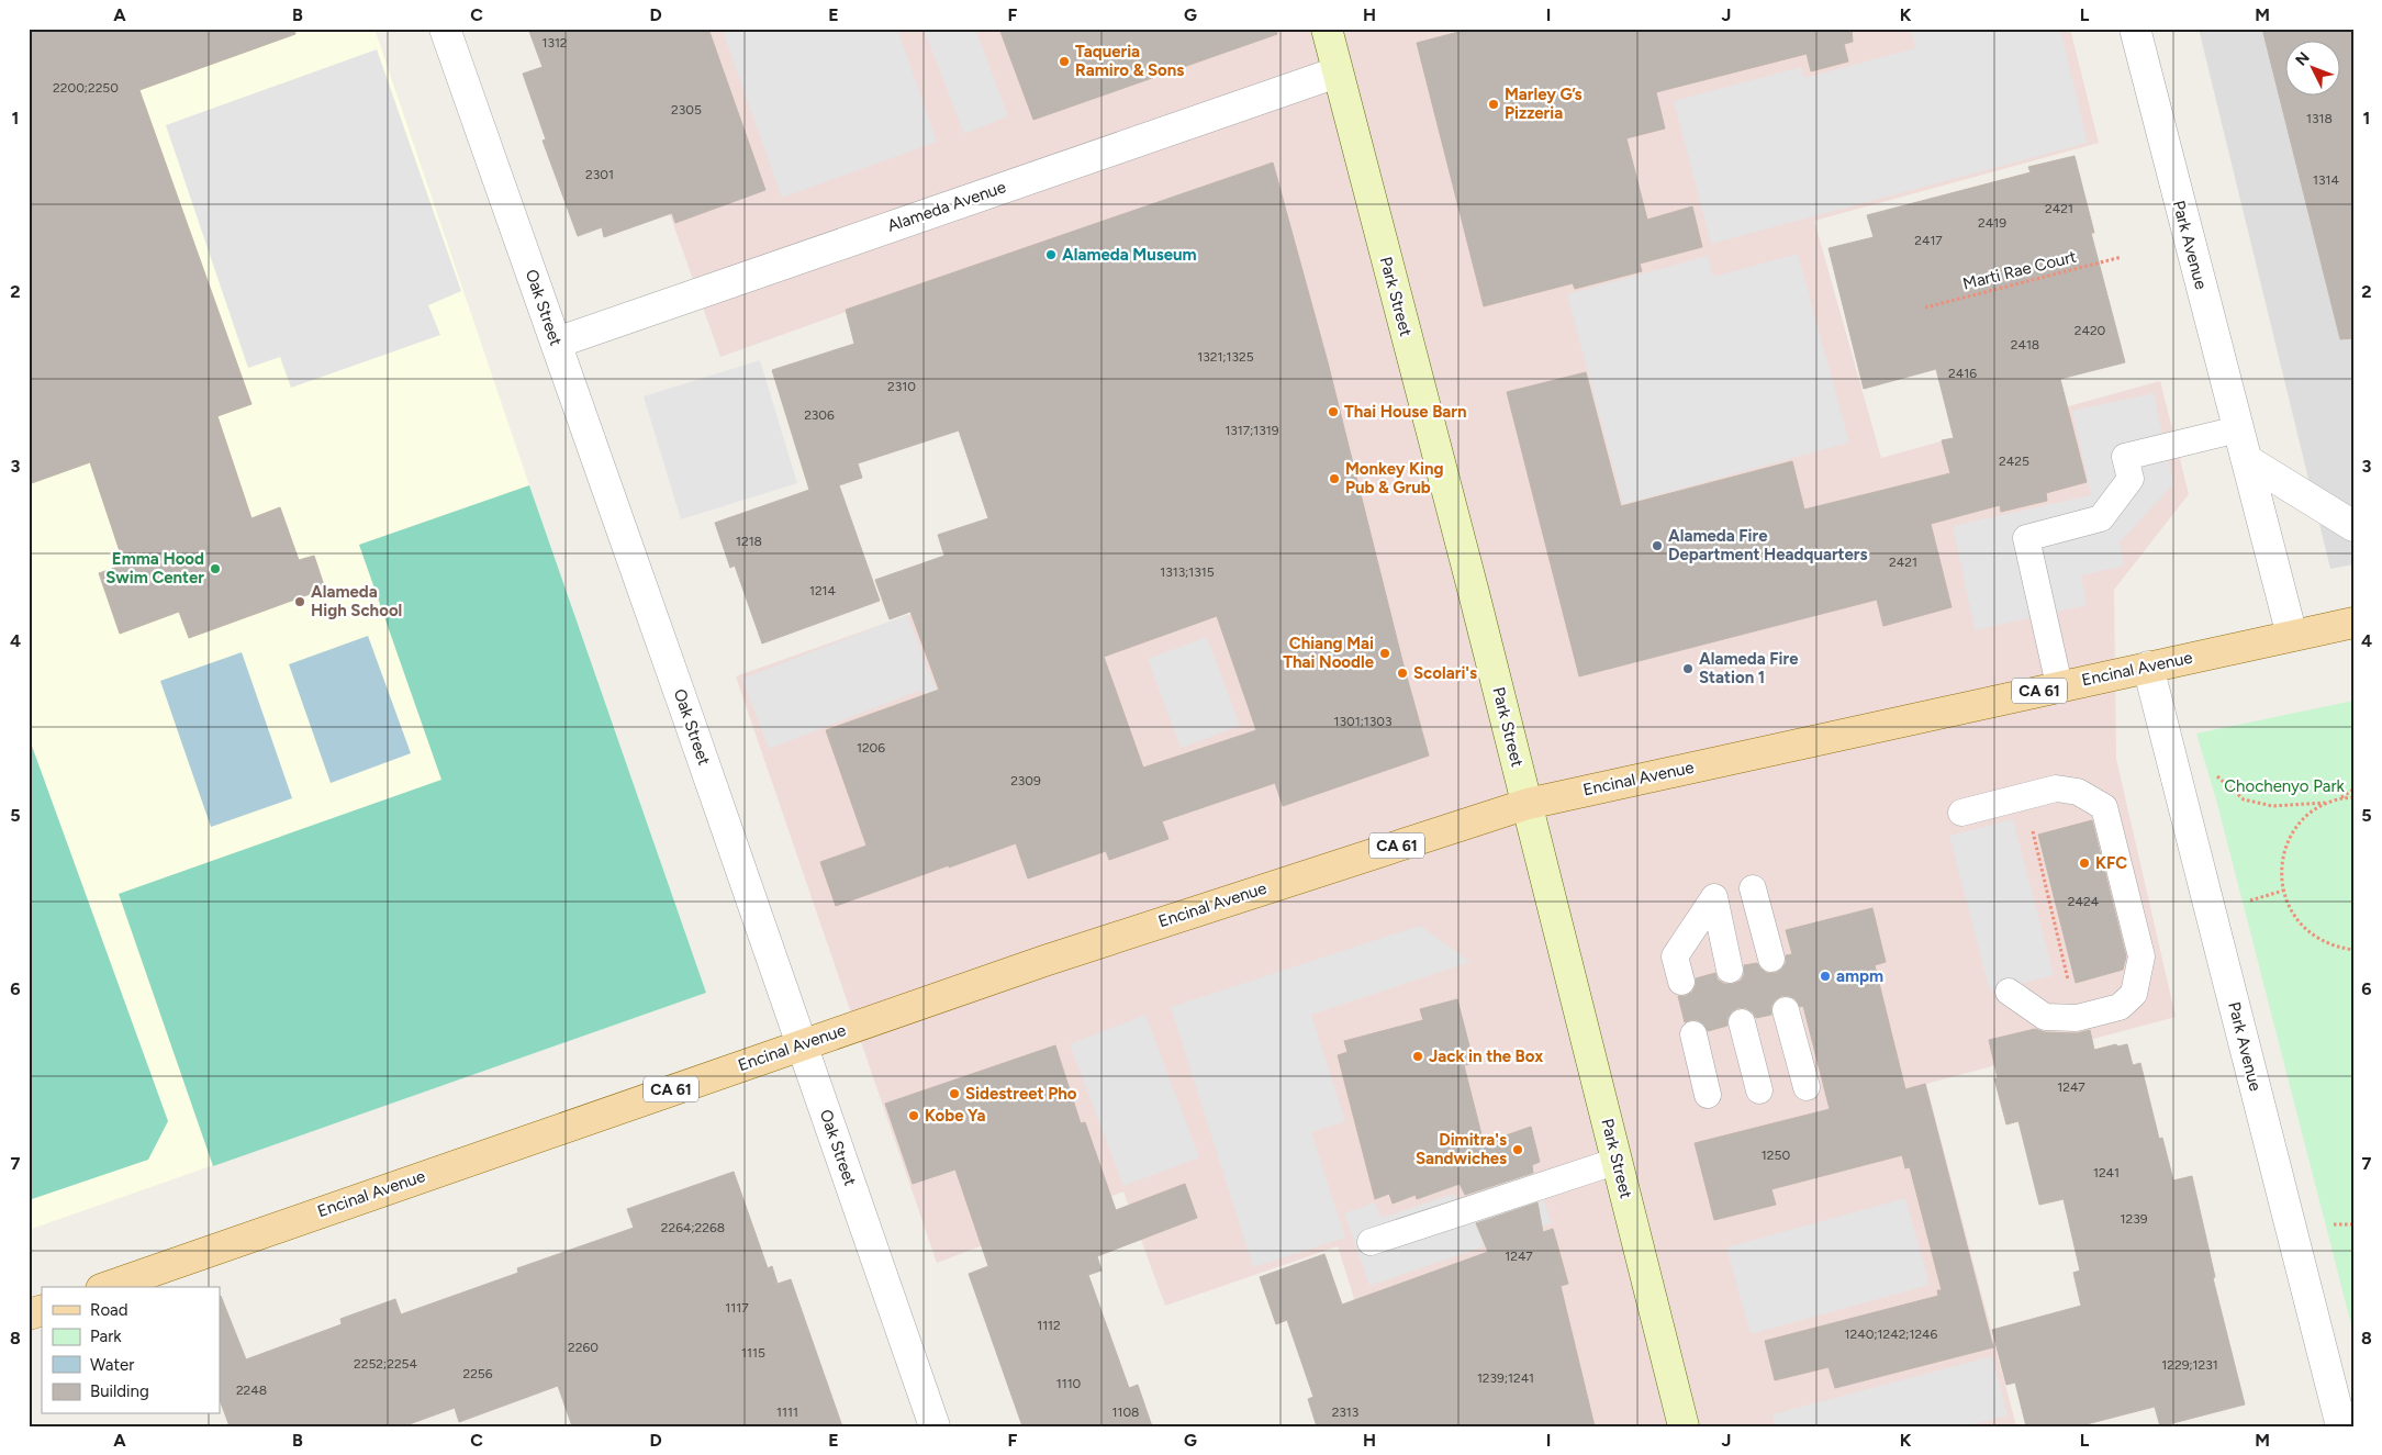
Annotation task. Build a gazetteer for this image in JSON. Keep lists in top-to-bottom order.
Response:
{
  "streets": {
    "main road": ["Park Street", "Encinal Avenue", "CA 61"],
    "street": ["Alameda Avenue", "Park Avenue", "Oak Street"],
    "path": ["Marti Rae Court"]
  },
  "crossings": [
    ["Alameda Avenue", "Park Street"],
    ["Alameda Avenue", "Oak Street"],
    ["Park Avenue", "Encinal Avenue"],
    ["Park Street", "Encinal Avenue"],
    ["Oak Street", "Encinal Avenue"]
  ],
  "parks": ["Chochenyo Park"],
  "places": [
    "Taqueria Ramiro & Sons",
    "Marley G’s Pizzeria",
    "Alameda Museum",
    "Thai House Barn",
    "Monkey King Pub & Grub",
    "Alameda Fire Department Headquarters",
    "Emma Hood Swim Center",
    "Alameda High School",
    "Chiang Mai Thai Noodle",
    "Alameda Fire Station 1",
    "Scolari's",
    "KFC",
    "ampm",
    "Jack in the Box",
    "Sidestreet Pho",
    "Kobe Ya",
    "Dimitra's Sandwiches"
  ],
  "house_numbers": [
    "1312",
    "2200;2250",
    "2305",
    "1318",
    "2301",
    "1314",
    "2421",
    "2419",
    "2417",
    "2420",
    "2418",
    "1321;1325",
    "2416",
    "2310",
    "2306",
    "1317;1319",
    "2425",
    "1218",
    "2421",
    "1313;1315",
    "1214",
    "1301;1303",
    "1206",
    "2309",
    "2424",
    "1247",
    "1250",
    "1241",
    "1239",
    "2264;2268",
    "1247",
    "1117",
    "1112",
    "1240;1242;1246",
    "2260",
    "1115",
    "2252;2254",
    "1229;1231",
    "2256",
    "1239;1241",
    "1110",
    "2248",
    "1111",
    "1108",
    "2313"
  ],
  "legend": [
    "Road",
    "Park",
    "Water",
    "Building"
  ],
  "north": "top left",
  "grid": {
    "columns": [
      "A",
      "B",
      "C",
      "D",
      "E",
      "F",
      "G",
      "H",
      "I",
      "J",
      "K",
      "L",
      "M"
    ],
    "rows": [
      "1",
      "2",
      "3",
      "4",
      "5",
      "6",
      "7",
      "8"
    ]
  }
}
